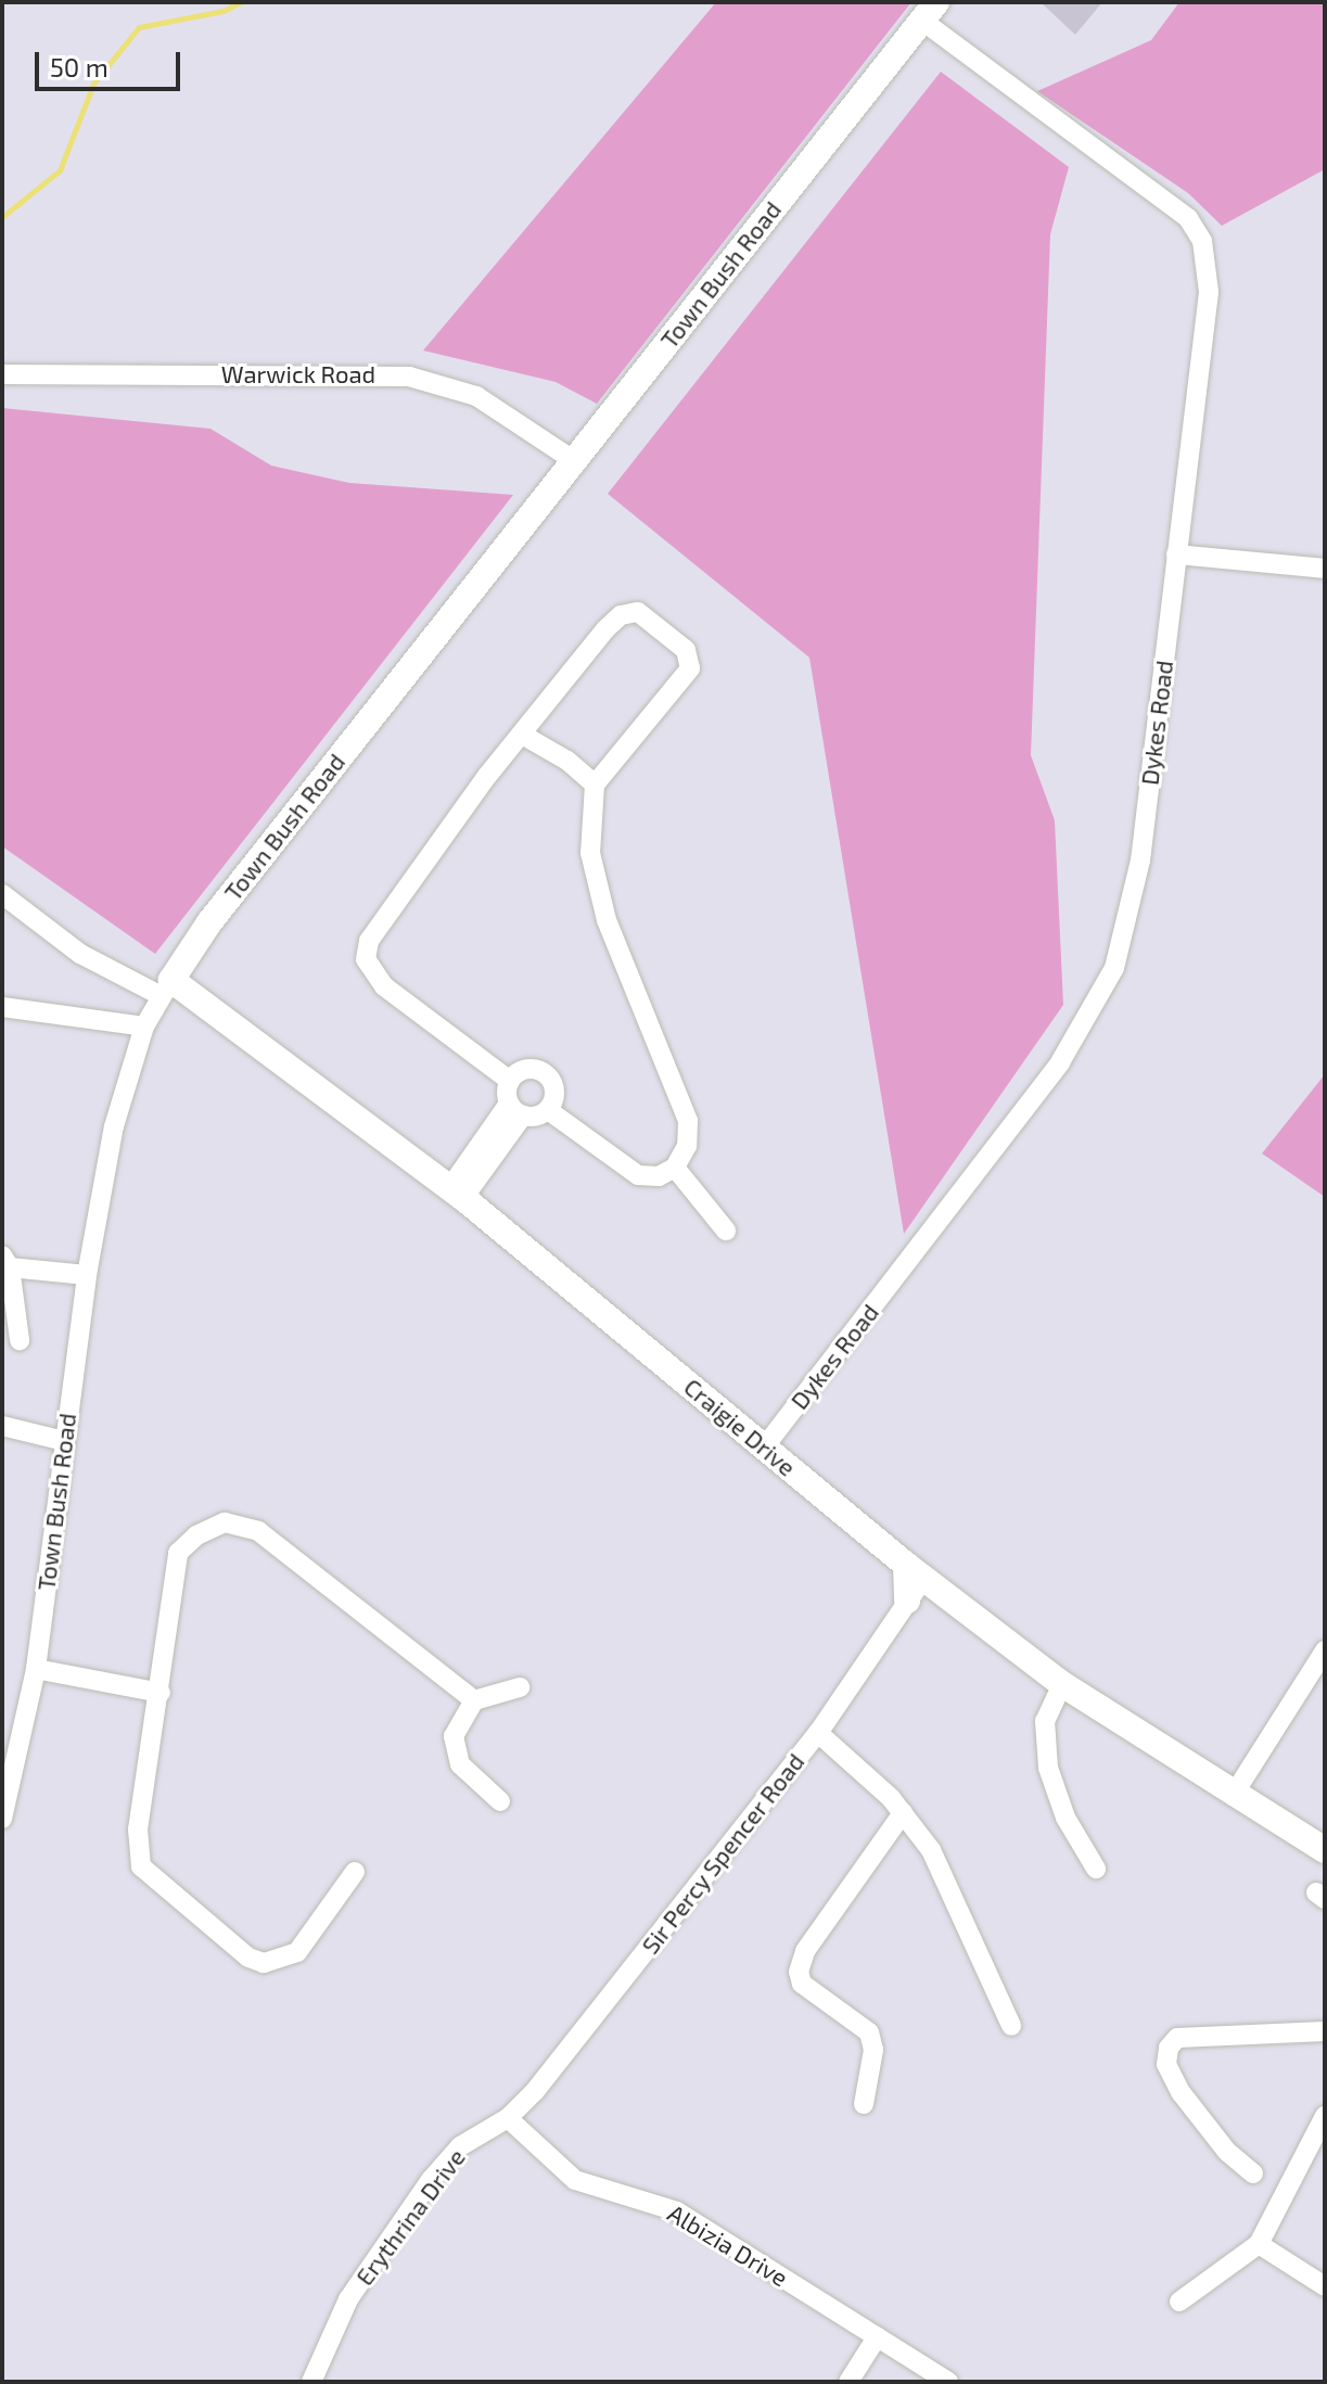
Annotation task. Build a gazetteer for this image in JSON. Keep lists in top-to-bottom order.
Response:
{
  "streets": {
    "street": [
      "Town Bush Road",
      "Warwick Road",
      "Dykes Road",
      "Craigie Drive",
      "Sir Percy Spencer Road",
      "Erythrina Drive",
      "Albizia Drive"
    ]
  },
  "crossings": [
    ["Town Bush Road", "Warwick Road"],
    ["Town Bush Road", "Dykes Road"],
    ["Town Bush Road", "Craigie Drive"],
    ["Dykes Road", "Craigie Drive"],
    ["Sir Percy Spencer Road", "Erythrina Drive"],
    ["Sir Percy Spencer Road", "Albizia Drive"],
    ["Erythrina Drive", "Albizia Drive"]
  ],
  "scale_bar": "50 m"
}
